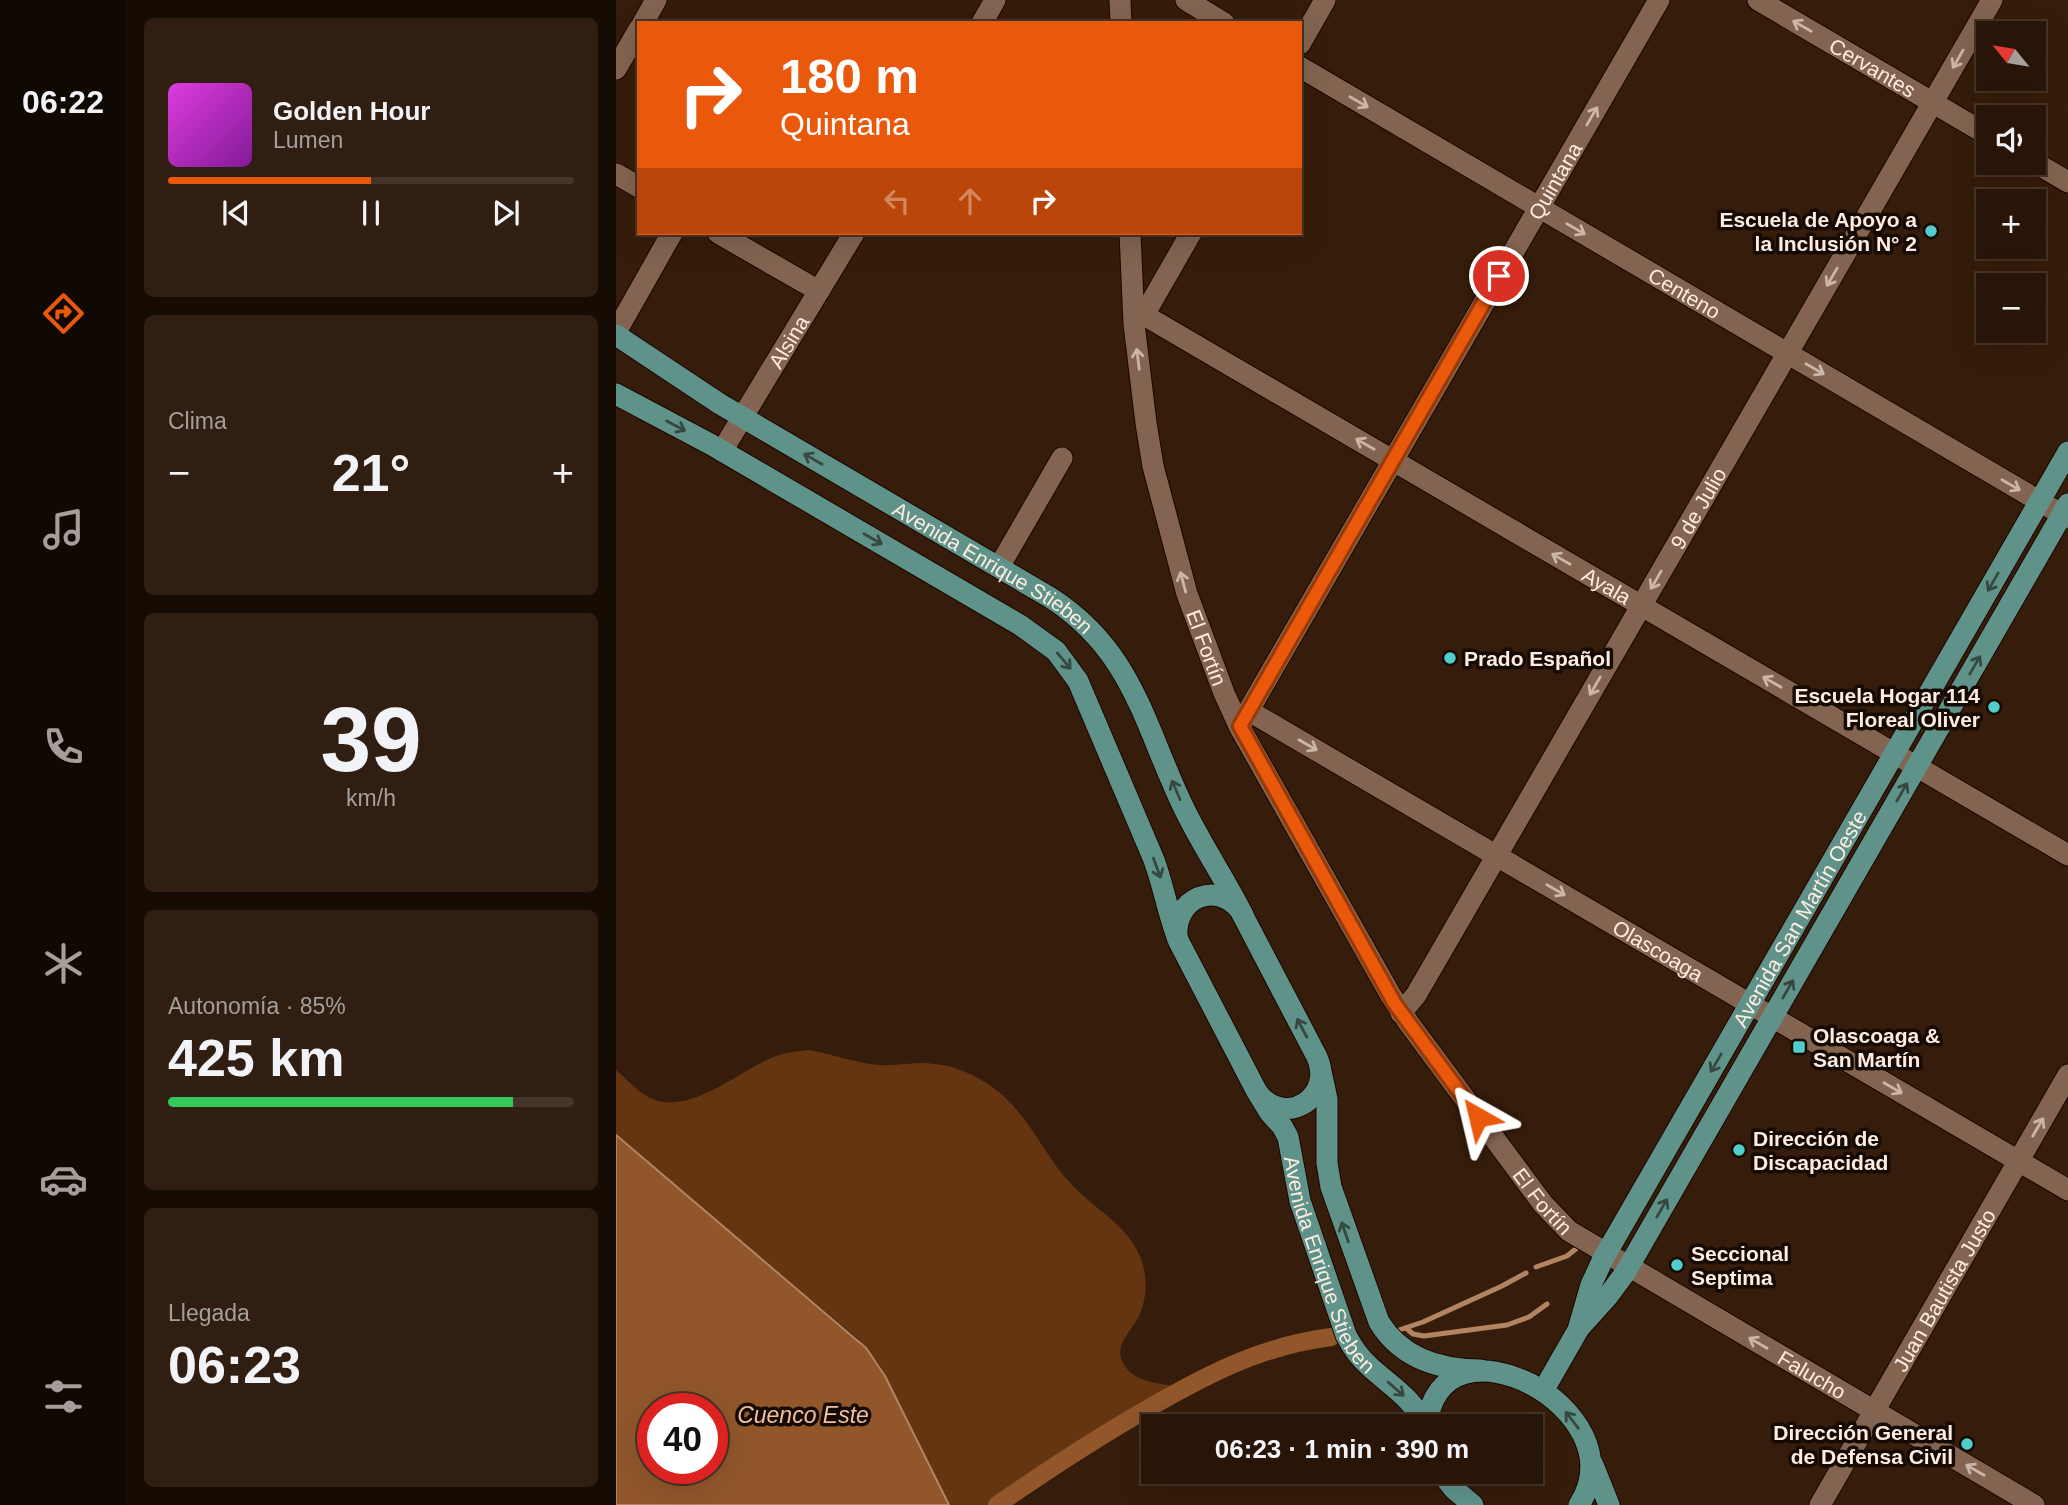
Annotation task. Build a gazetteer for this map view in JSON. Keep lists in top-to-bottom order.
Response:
{
  "streets": {
    "main road": ["Avenida Enrique Stieben", "Avenida San Martín Oeste"],
    "street": [
      "Cervantes",
      "Quintana",
      "Centeno",
      "Alsina",
      "9 de Julio",
      "Ayala",
      "El Fortín",
      "Olascoaga",
      "Juan Bautista Justo",
      "Falucho"
    ]
  },
  "crossings": [
    ["Cervantes", "9 de Julio"],
    ["Quintana", "Centeno"],
    ["Quintana", "Ayala"],
    ["Quintana", "El Fortín"],
    ["Quintana", "Olascoaga"],
    ["Centeno", "9 de Julio"],
    ["Centeno", "Avenida San Martín Oeste"],
    ["Alsina", "Avenida Enrique Stieben"],
    ["9 de Julio", "Ayala"],
    ["9 de Julio", "El Fortín"],
    ["9 de Julio", "Olascoaga"],
    ["Ayala", "El Fortín"],
    ["Ayala", "Avenida San Martín Oeste"],
    ["El Fortín", "Avenida San Martín Oeste"],
    ["El Fortín", "Olascoaga"],
    ["El Fortín", "Falucho"],
    ["Avenida San Martín Oeste", "Olascoaga"],
    ["Avenida San Martín Oeste", "Falucho"],
    ["Olascoaga", "Juan Bautista Justo"],
    ["Juan Bautista Justo", "Falucho"]
  ],
  "one_way": [
    "Cervantes",
    "Centeno",
    "9 de Julio",
    "Ayala",
    "El Fortín",
    "Olascoaga",
    "Falucho"
  ],
  "water": ["Cuenco Este"],
  "places": {
    "other": [
      "Escuela de Apoyo a la Inclusión N° 2",
      "Prado Español",
      "Escuela Hogar 114 Floreal Oliver",
      "Dirección de Discapacidad",
      "Seccional Septima",
      "Dirección General de Defensa Civil"
    ],
    "transit": ["Olascoaga & San Martín"]
  },
  "north": "top left",
  "page": {
    "tabs": "06:22",
    "map_buttons": ["+", "−"],
    "turn": ["180 m", "Quintana"],
    "song": ["Golden Hour", "Lumen"],
    "tile": [
      "Clima",
      ["39", "km/h"],
      ["Autonomía · 85%", "425 km"],
      ["Llegada", "06:23"]
    ],
    "heat": ["−", "21°", "+"],
    "limit": "40",
    "trip": "06:23 · 1 min · 390 m"
  }
}
